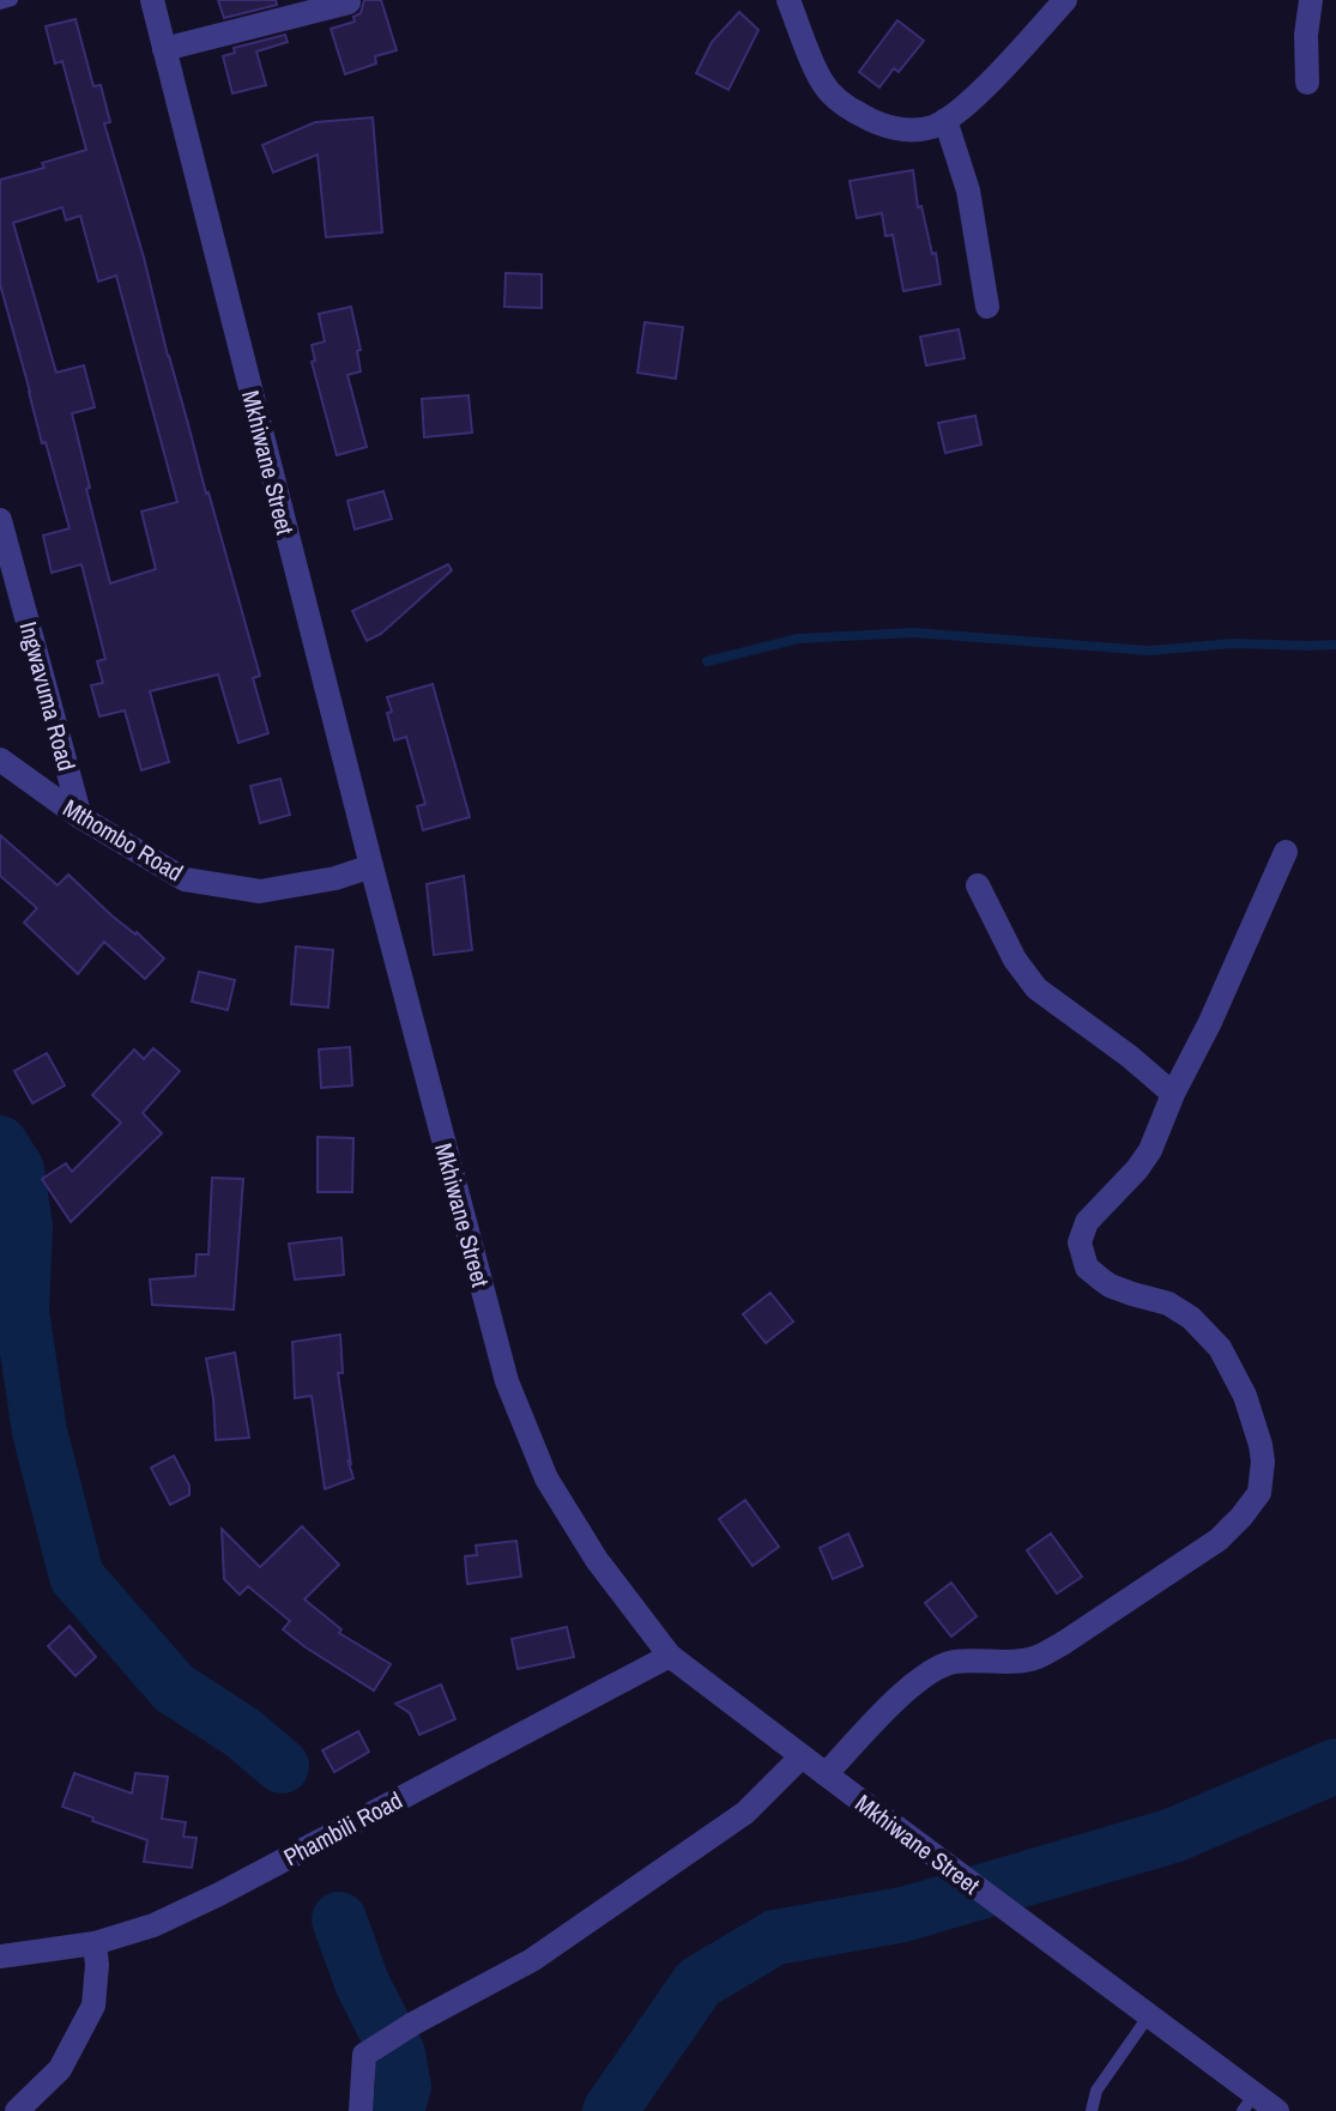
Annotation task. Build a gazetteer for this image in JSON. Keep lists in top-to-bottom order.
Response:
{
  "streets": {
    "street": [
      "Mkhiwane Street",
      "Ingwavuma Road",
      "Mthombo Road",
      "Phambili Road"
    ]
  },
  "crossings": [
    ["Mkhiwane Street", "Mthombo Road"],
    ["Mkhiwane Street", "Phambili Road"],
    ["Ingwavuma Road", "Mthombo Road"]
  ]
}
